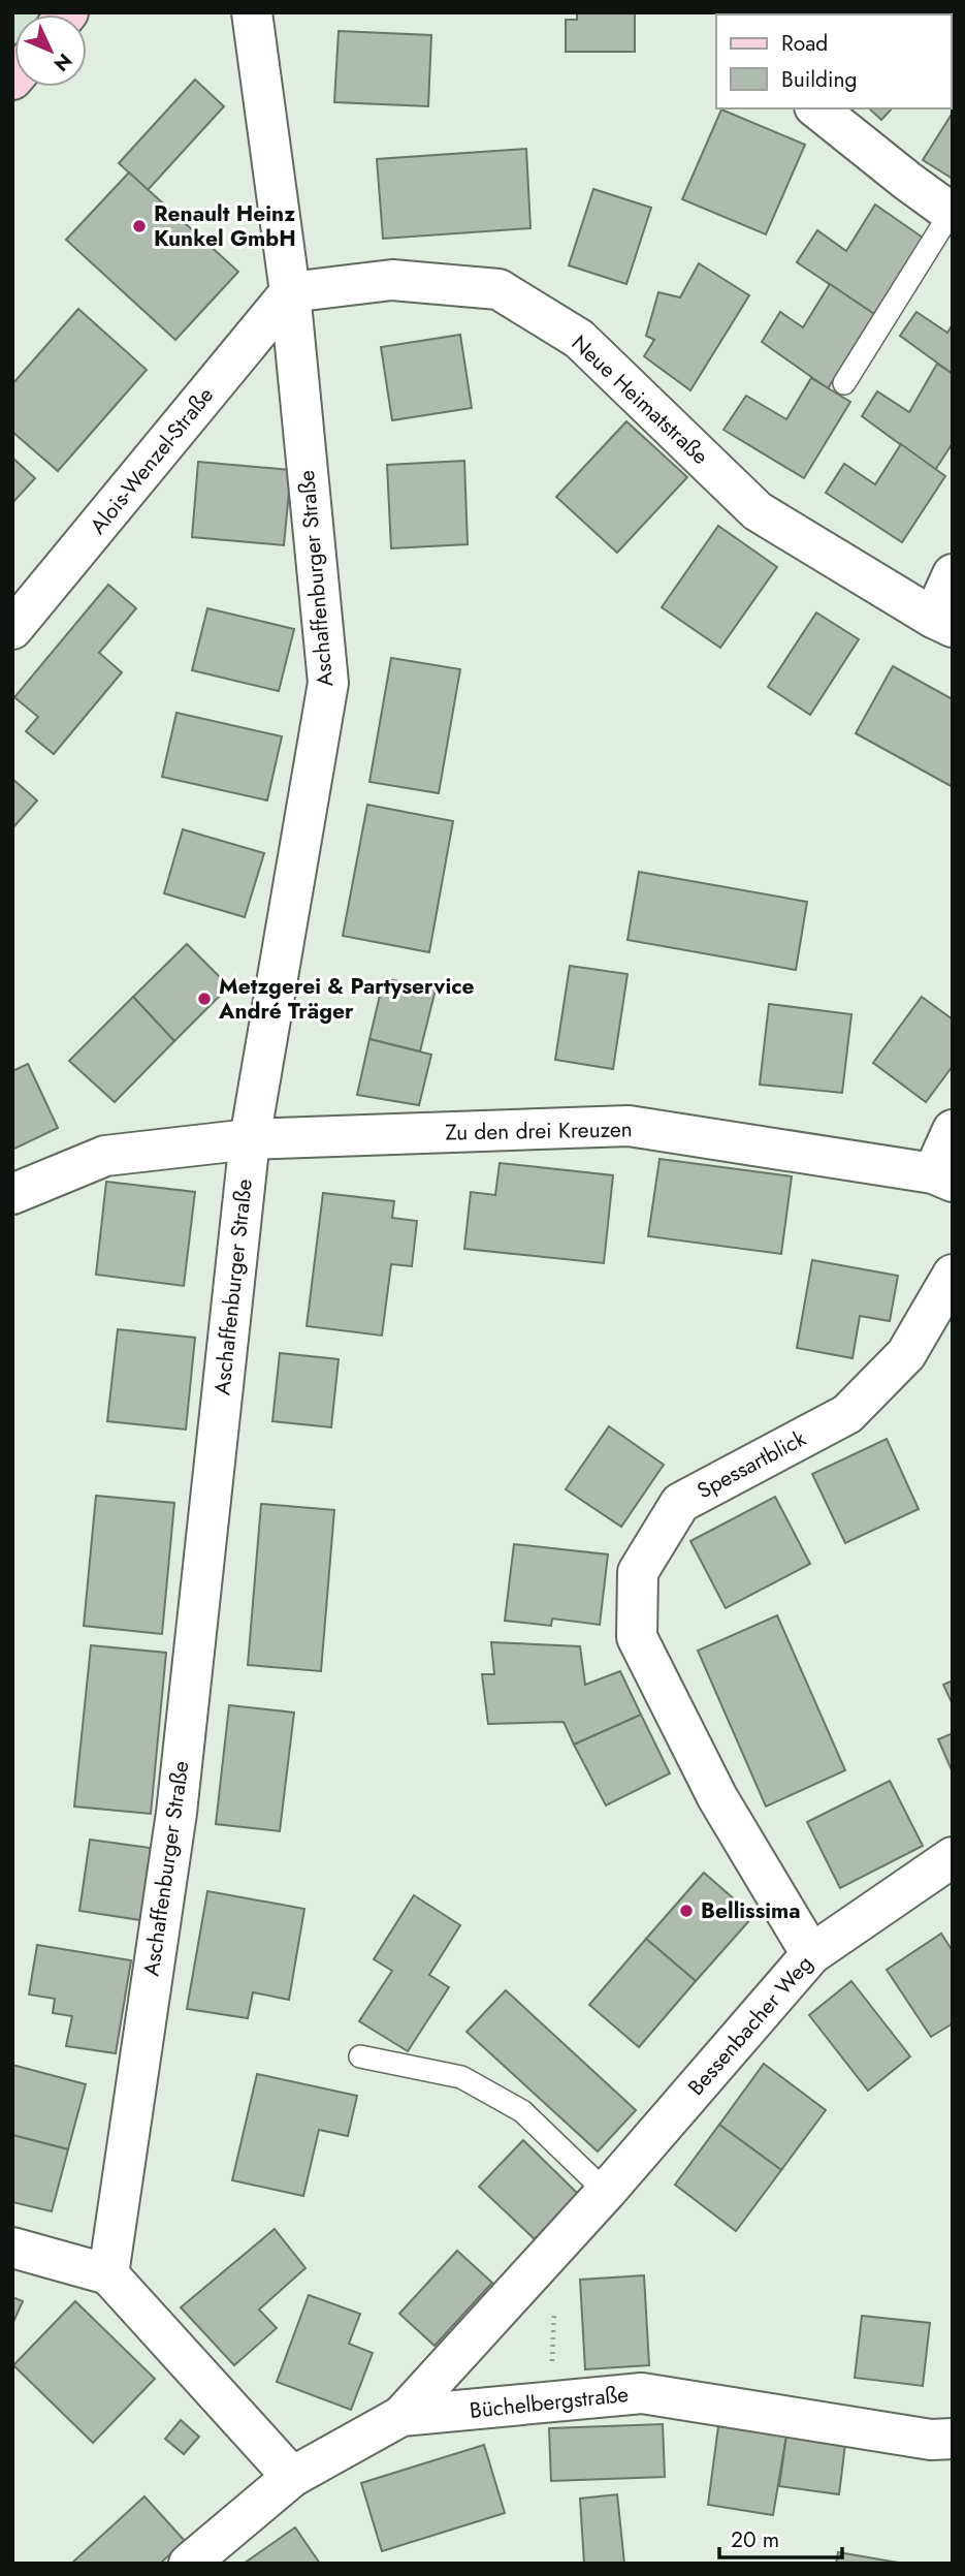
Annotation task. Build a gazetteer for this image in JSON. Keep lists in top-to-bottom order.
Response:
{
  "streets": {
    "street": [
      "Neue Heimatstraße",
      "Alois-Wenzel-Straße",
      "Aschaffenburger Straße",
      "Zu den drei Kreuzen",
      "Spessartblick",
      "Bessenbacher Weg",
      "Büchelbergstraße"
    ]
  },
  "crossings": [
    ["Neue Heimatstraße", "Alois-Wenzel-Straße"],
    ["Neue Heimatstraße", "Aschaffenburger Straße"],
    ["Alois-Wenzel-Straße", "Aschaffenburger Straße"],
    ["Aschaffenburger Straße", "Zu den drei Kreuzen"],
    ["Spessartblick", "Bessenbacher Weg"],
    ["Bessenbacher Weg", "Büchelbergstraße"]
  ],
  "places": ["Renault Heinz Kunkel GmbH", "Metzgerei & Partyservice André Träger", "Bellissima"],
  "legend": ["Road", "Building"],
  "scale_bar": "20 m",
  "north": "bottom right"
}
